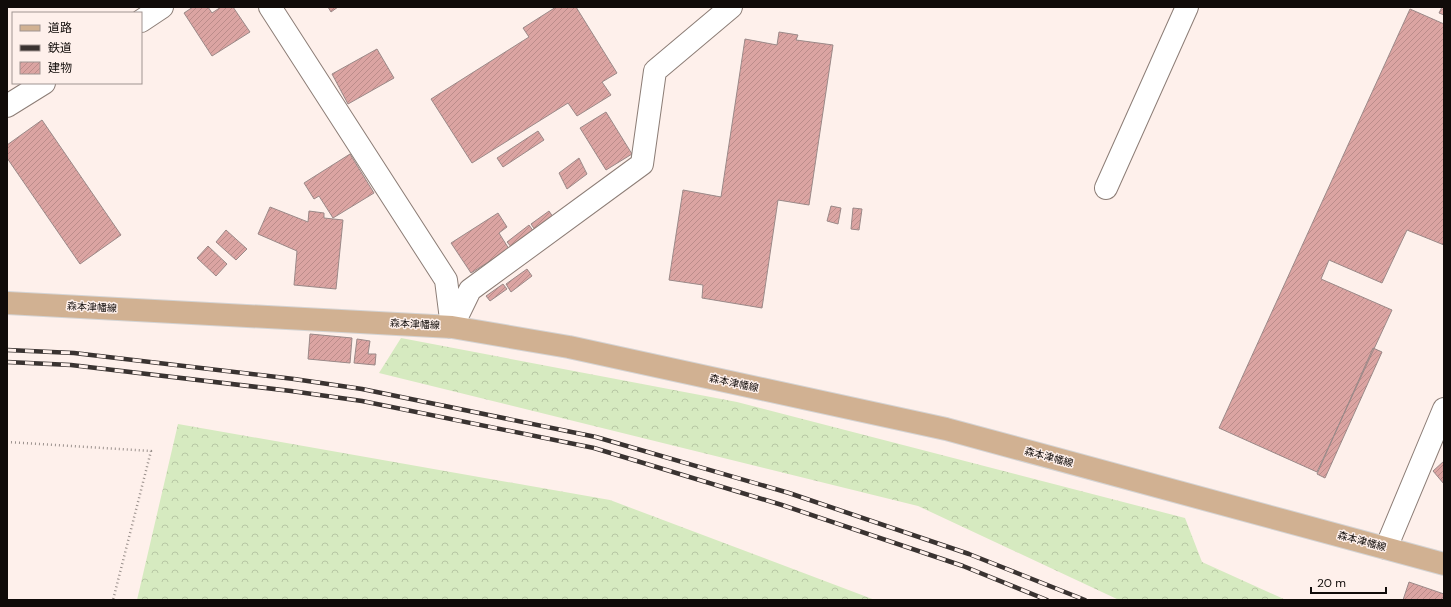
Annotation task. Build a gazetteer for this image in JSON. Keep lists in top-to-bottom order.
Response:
{
  "streets": {
    "main road": ["森本津幡線"]
  },
  "legend": ["道路", "鉄道", "建物"],
  "scale_bar": "20 m"
}
